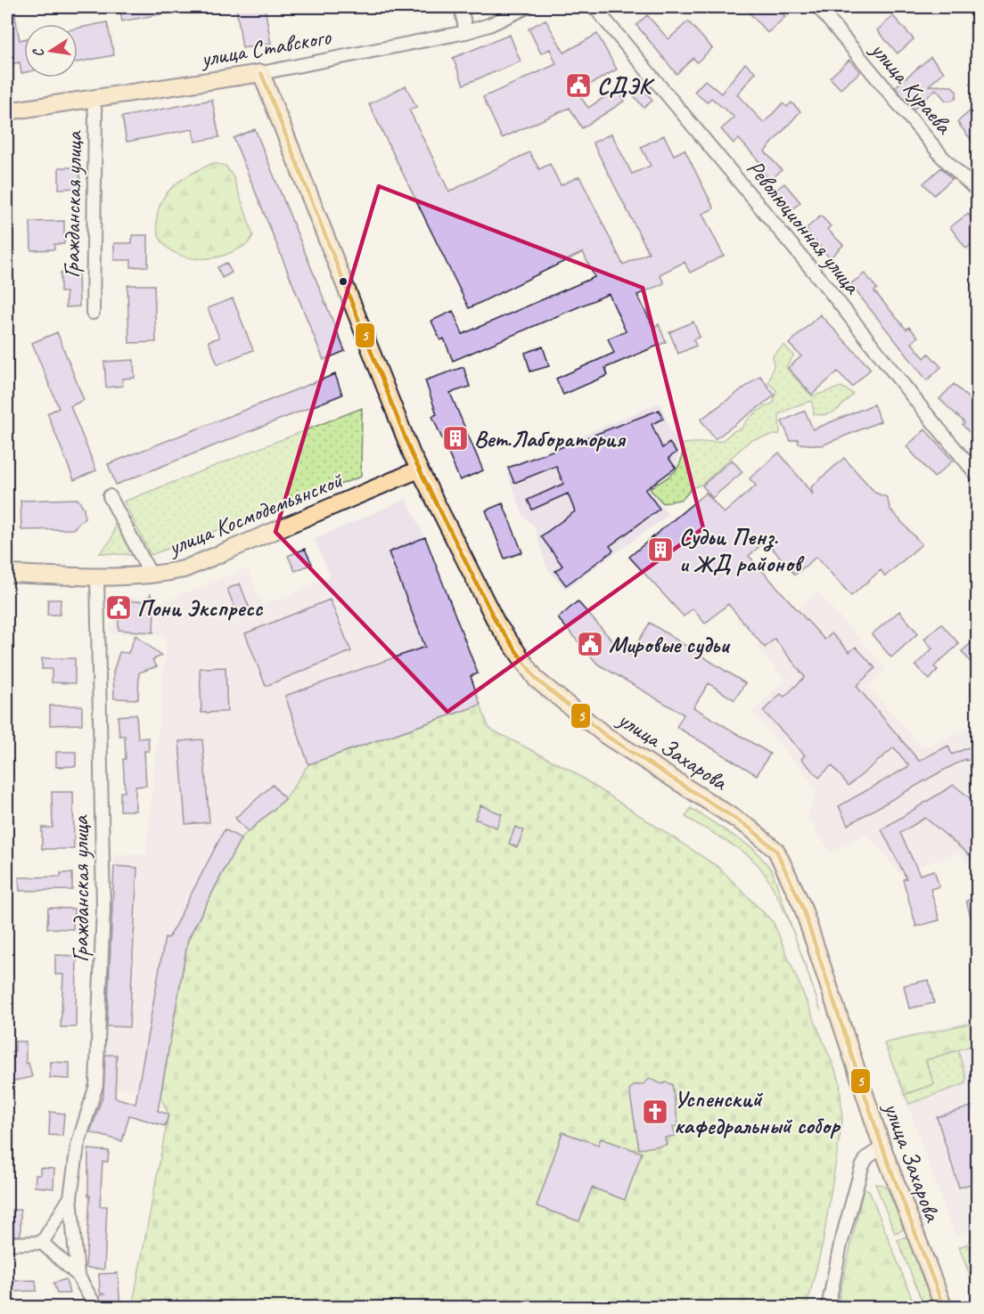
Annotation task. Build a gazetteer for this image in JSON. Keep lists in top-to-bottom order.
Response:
{
  "streets": {
    "main road": ["улица Ставского", "улица Космодемьянской", "улица Захарова"],
    "street": ["улица Кураева", "Гражданская улица", "Революционная улица"]
  },
  "crossings": [
    ["улица Ставского", "Гражданская улица"],
    ["улица Ставского", "улица Захарова"],
    ["Гражданская улица", "улица Космодемьянской"],
    ["улица Космодемьянской", "улица Захарова"]
  ],
  "places": {
    "public building": ["СДЭК", "Пони Экспресс", "Мировые судьи"],
    "building": ["Вет.Лаборатория", "Судьи Пенз. и ЖД районов"],
    "church": ["Успенский кафедральный собор"]
  },
  "lines": ["transit line 5"],
  "north": "left"
}
